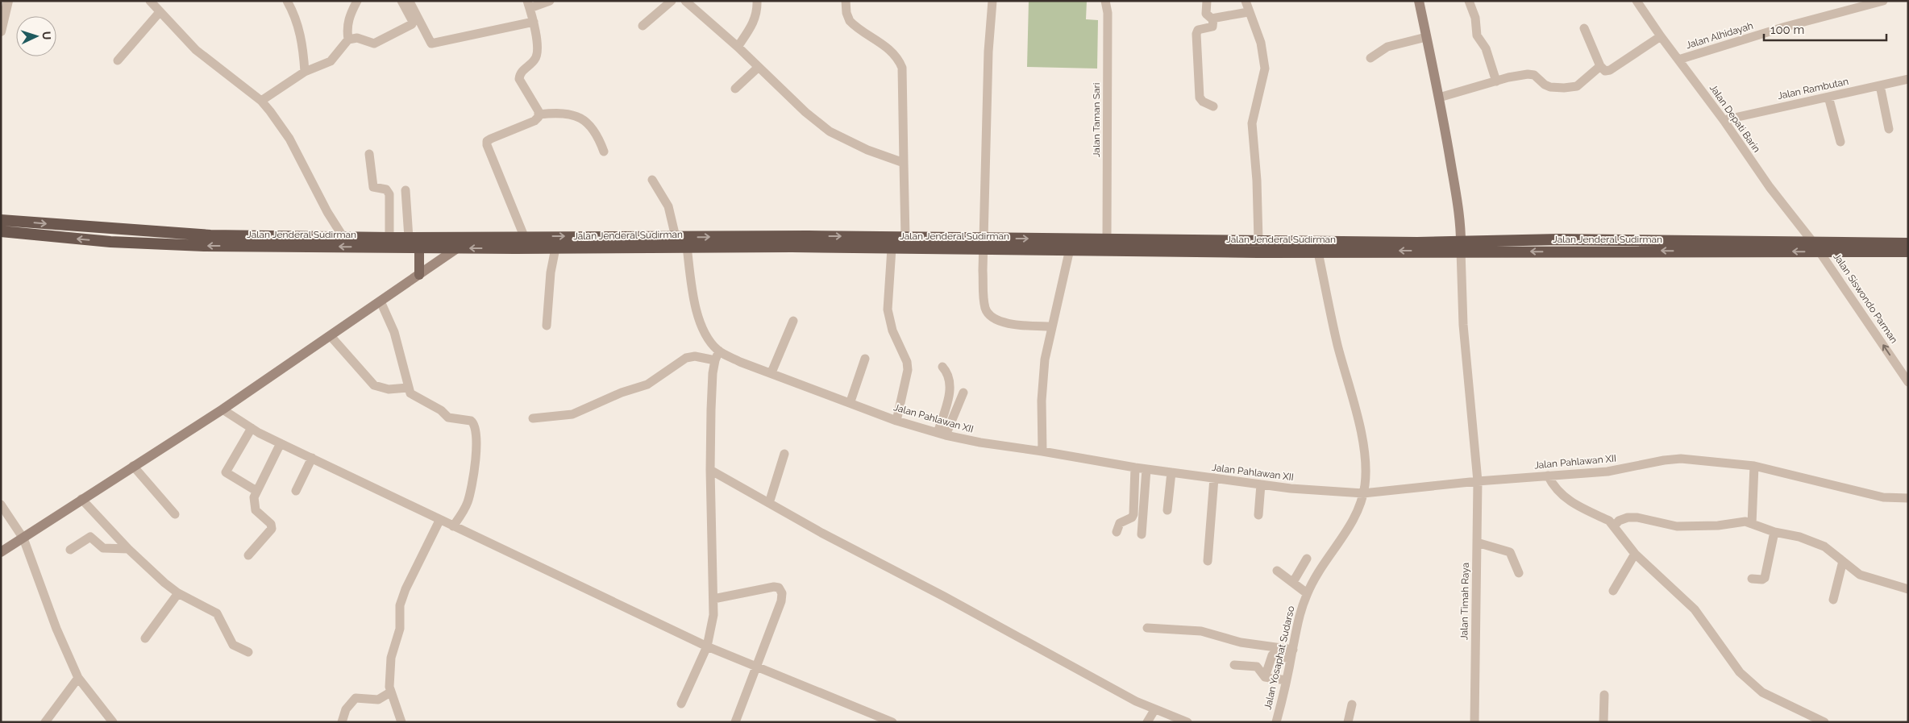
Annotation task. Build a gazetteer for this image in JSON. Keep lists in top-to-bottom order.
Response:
{
  "streets": {
    "highway": ["Jalan Jenderal Sudirman"],
    "street": [
      "Jalan Alhidayah",
      "Jalan Rambutan",
      "Jalan Depati Barin",
      "Jalan Taman Sari",
      "Jalan Siswondo Parman",
      "Jalan Pahlawan XII",
      "Jalan Timah Raya",
      "Jalan Yosaphat Sudarso"
    ]
  },
  "crossings": [
    ["Jalan Alhidayah", "Jalan Depati Barin"],
    ["Jalan Rambutan", "Jalan Depati Barin"],
    ["Jalan Depati Barin", "Jalan Jenderal Sudirman"],
    ["Jalan Depati Barin", "Jalan Siswondo Parman"],
    ["Jalan Taman Sari", "Jalan Jenderal Sudirman"],
    ["Jalan Jenderal Sudirman", "Jalan Siswondo Parman"],
    ["Jalan Jenderal Sudirman", "Jalan Pahlawan XII"],
    ["Jalan Jenderal Sudirman", "Jalan Timah Raya"],
    ["Jalan Jenderal Sudirman", "Jalan Yosaphat Sudarso"],
    ["Jalan Pahlawan XII", "Jalan Timah Raya"],
    ["Jalan Pahlawan XII", "Jalan Yosaphat Sudarso"]
  ],
  "one_way": ["Jalan Siswondo Parman"],
  "scale_bar": "100 m",
  "north": "right"
}
